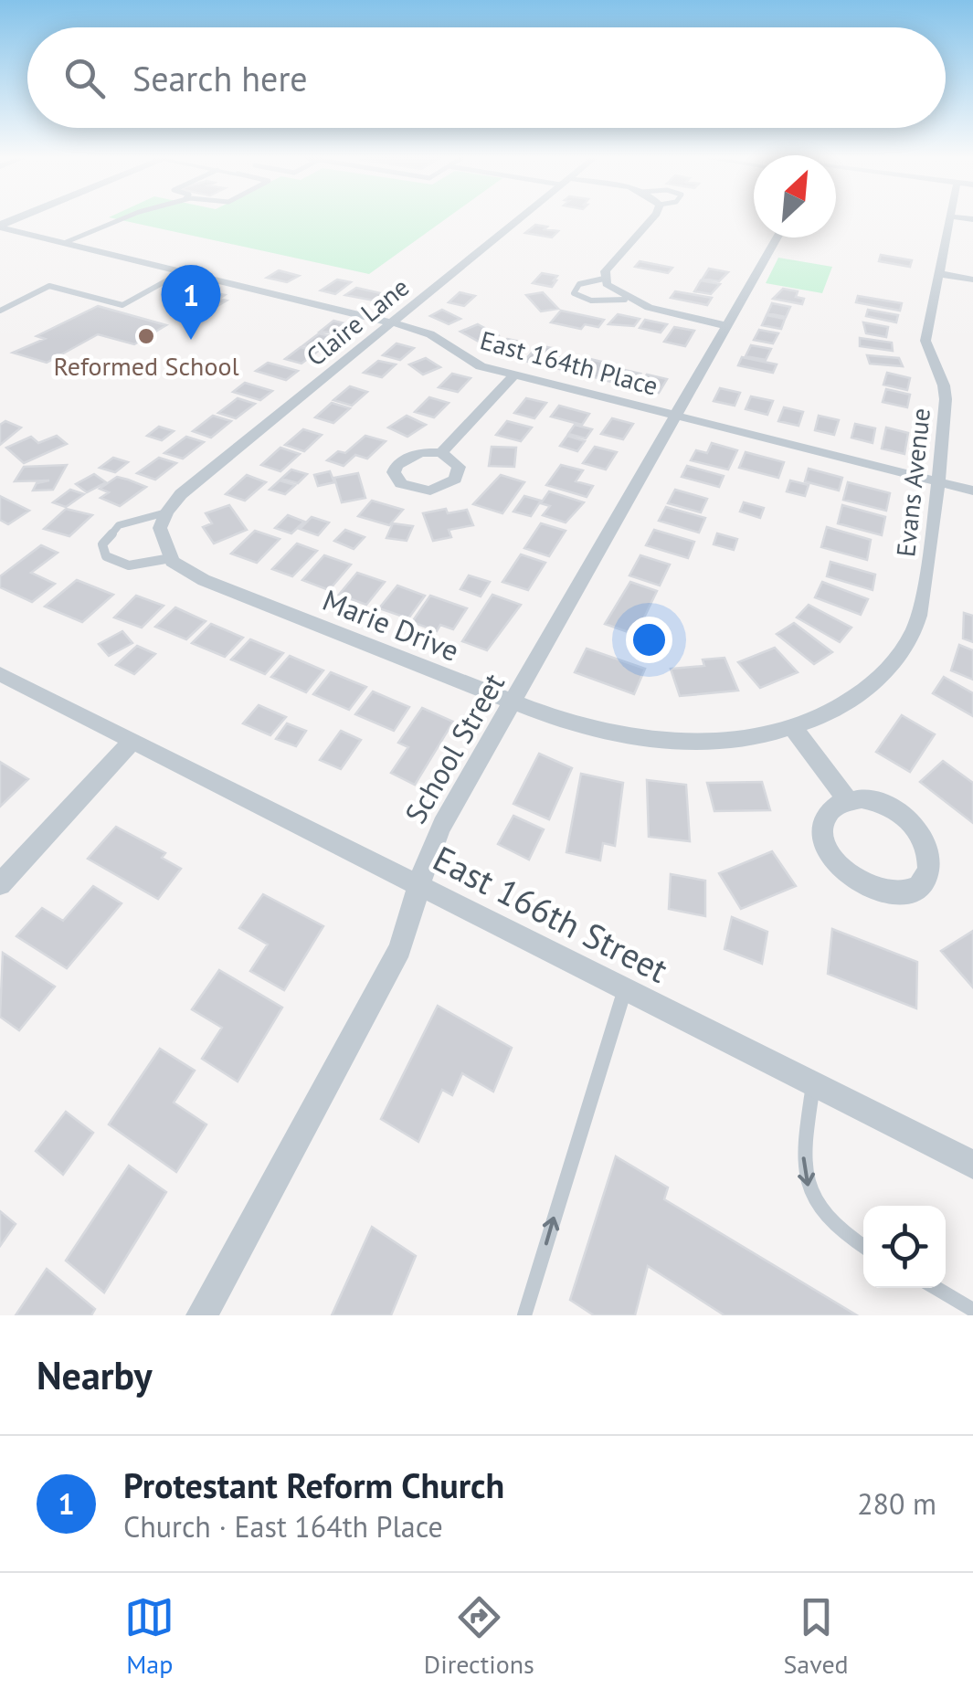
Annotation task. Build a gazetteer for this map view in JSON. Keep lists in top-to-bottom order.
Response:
{
  "streets": {
    "street": [
      "Claire Lane",
      "East 164th Place",
      "Evans Avenue",
      "Marie Drive",
      "School Street",
      "East 166th Street"
    ]
  },
  "crossings": [
    ["Claire Lane", "East 164th Place"],
    ["East 164th Place", "Evans Avenue"],
    ["East 164th Place", "School Street"],
    ["Evans Avenue", "Marie Drive"],
    ["Marie Drive", "School Street"],
    ["School Street", "East 166th Street"]
  ],
  "places": ["Reformed School"],
  "north": "top right",
  "page": {
    "search": "Search here",
    "pins": "1",
    "heading": "Nearby",
    "list": [
      {
        "mark": "1",
        "name": "Protestant Reform Church",
        "note": "Church · East 164th Place",
        "value": "280 m"
      }
    ],
    "nav": ["Map", "Directions", "Saved"]
  }
}
